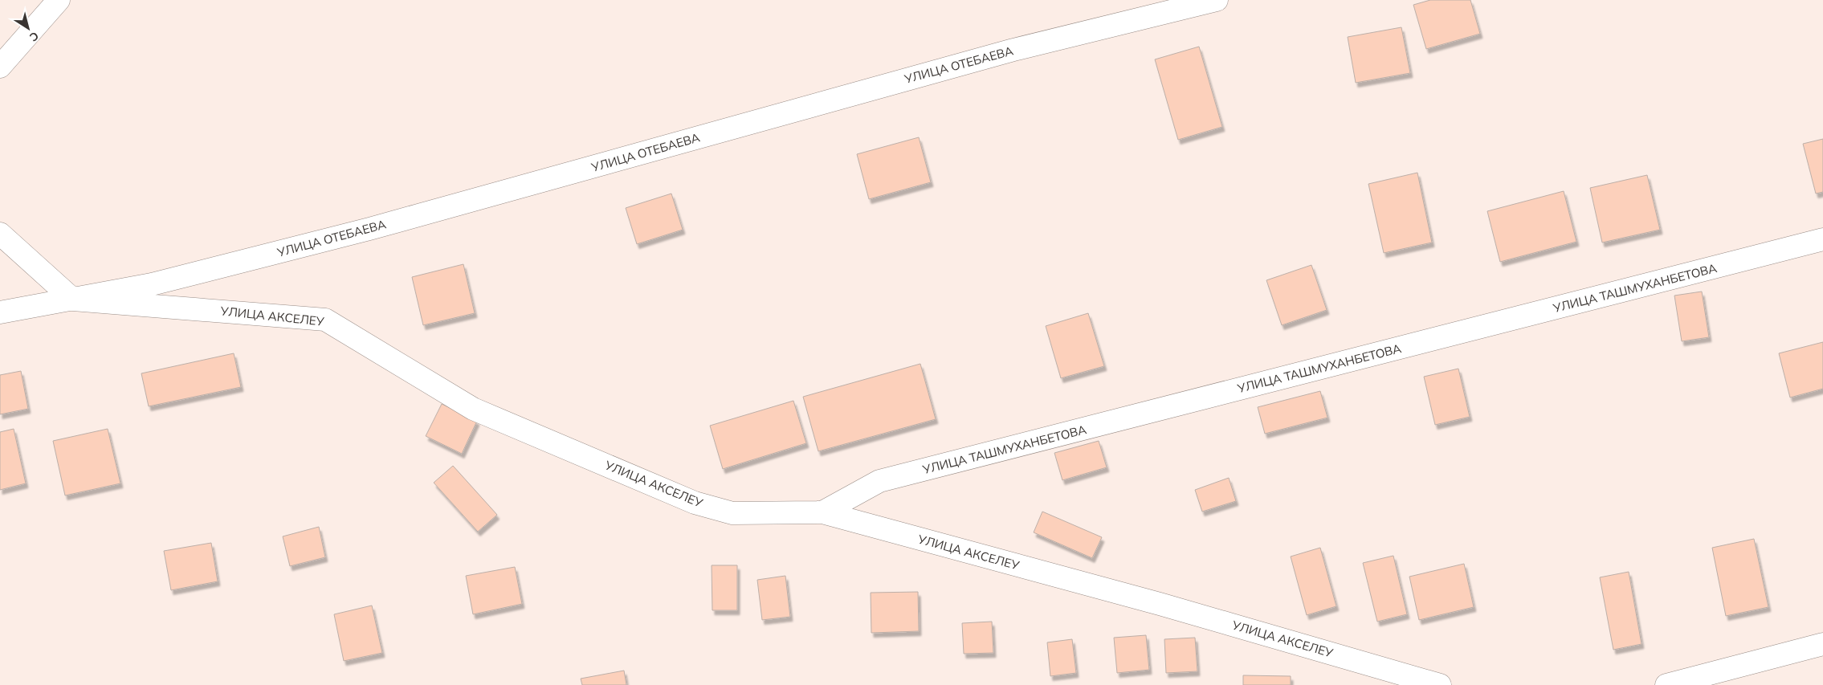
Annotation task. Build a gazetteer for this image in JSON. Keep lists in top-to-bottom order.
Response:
{
  "streets": {
    "street": ["УЛИЦА ОТЕБАЕВА", "УЛИЦА ТАШМУХАНБЕТОВА", "УЛИЦА АКСЕЛЕУ"]
  },
  "crossings": [
    ["УЛИЦА ОТЕБАЕВА", "УЛИЦА АКСЕЛЕУ"],
    ["УЛИЦА ТАШМУХАНБЕТОВА", "УЛИЦА АКСЕЛЕУ"]
  ],
  "north": "bottom right"
}
